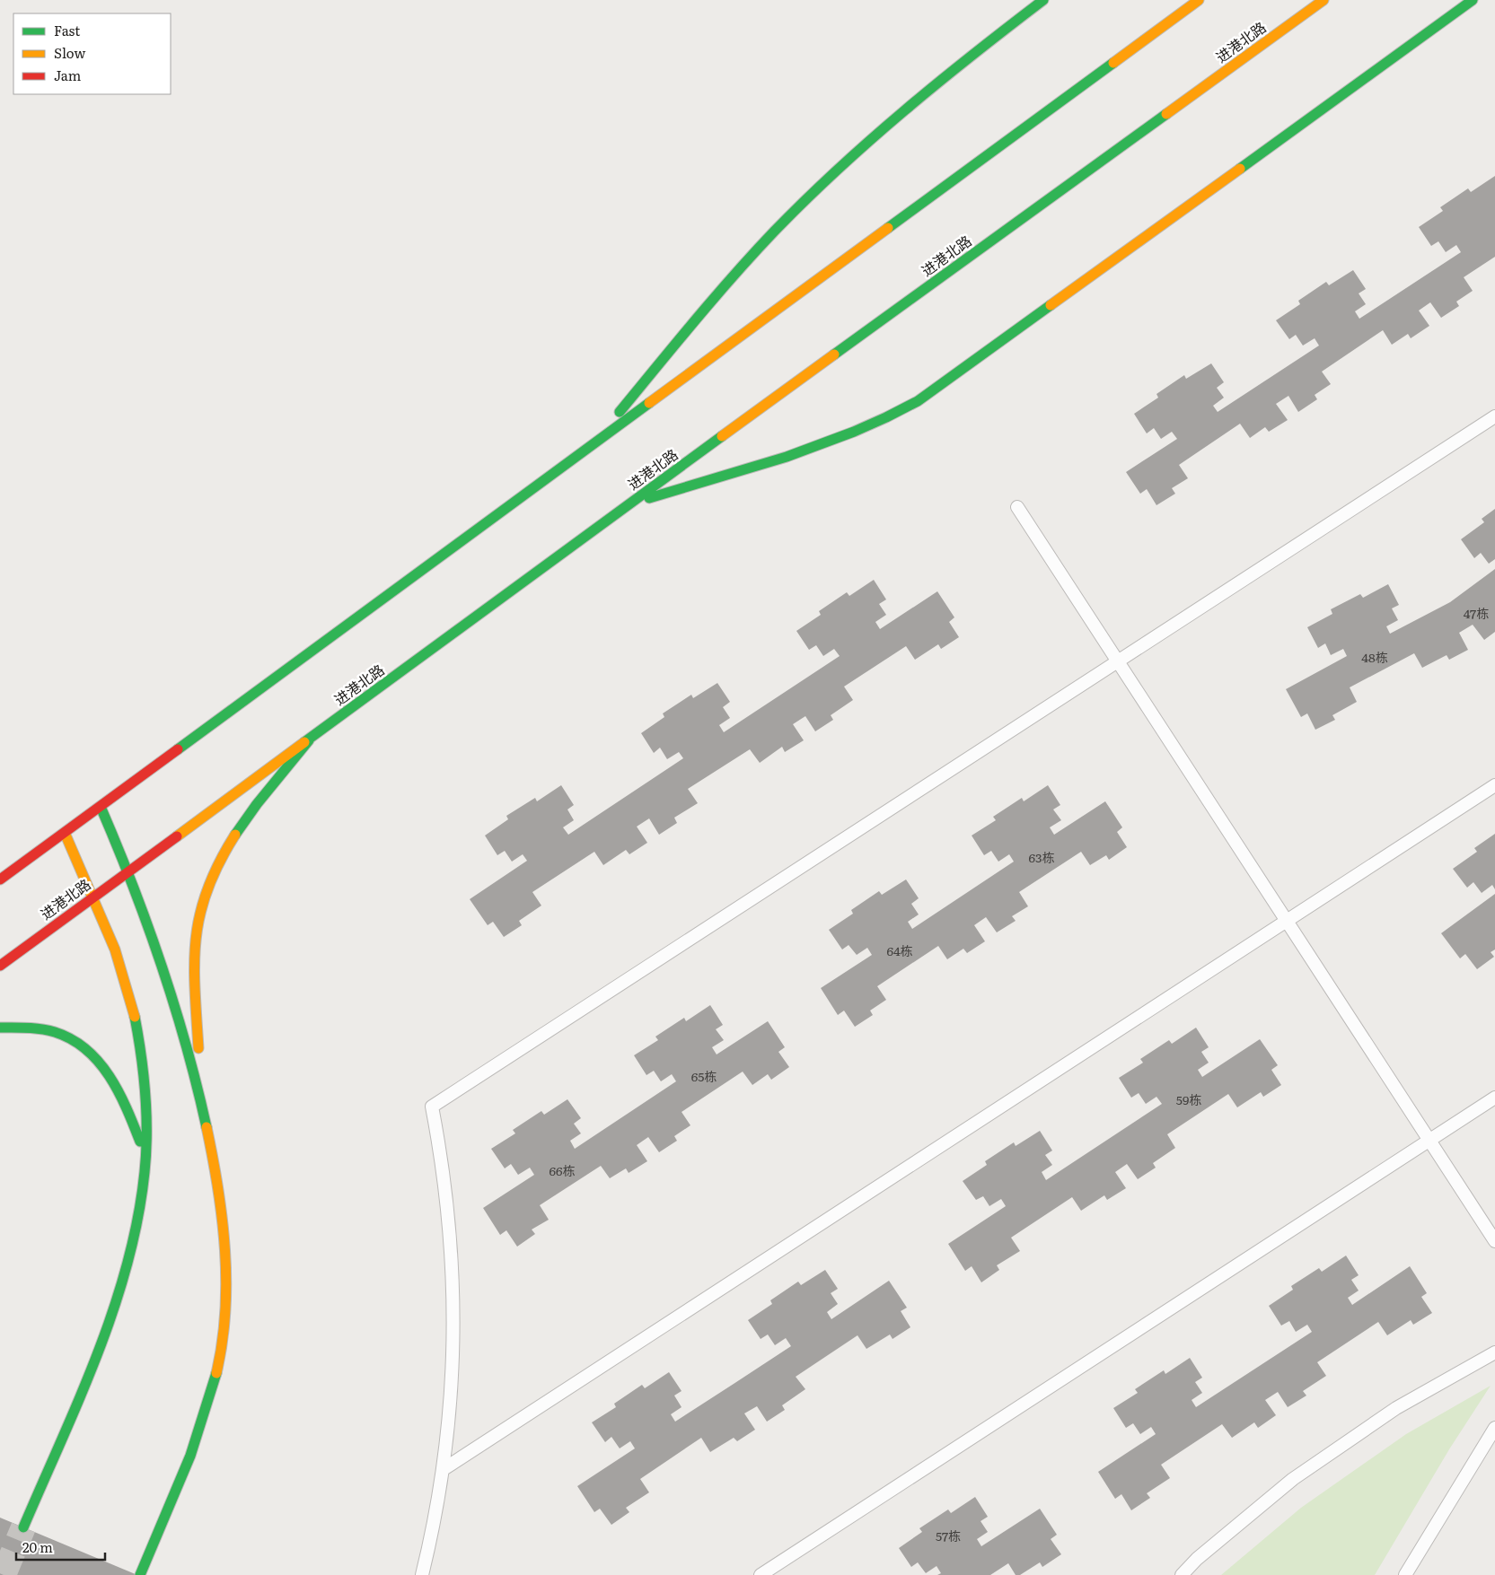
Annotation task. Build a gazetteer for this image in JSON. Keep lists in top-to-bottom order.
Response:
{
  "streets": {
    "main road": ["进港北路"]
  },
  "house_numbers": [
    "47栋",
    "48栋",
    "63栋",
    "64栋",
    "65栋",
    "59栋",
    "66栋",
    "57栋"
  ],
  "legend": ["Fast", "Slow", "Jam"],
  "scale_bar": "20 m"
}
